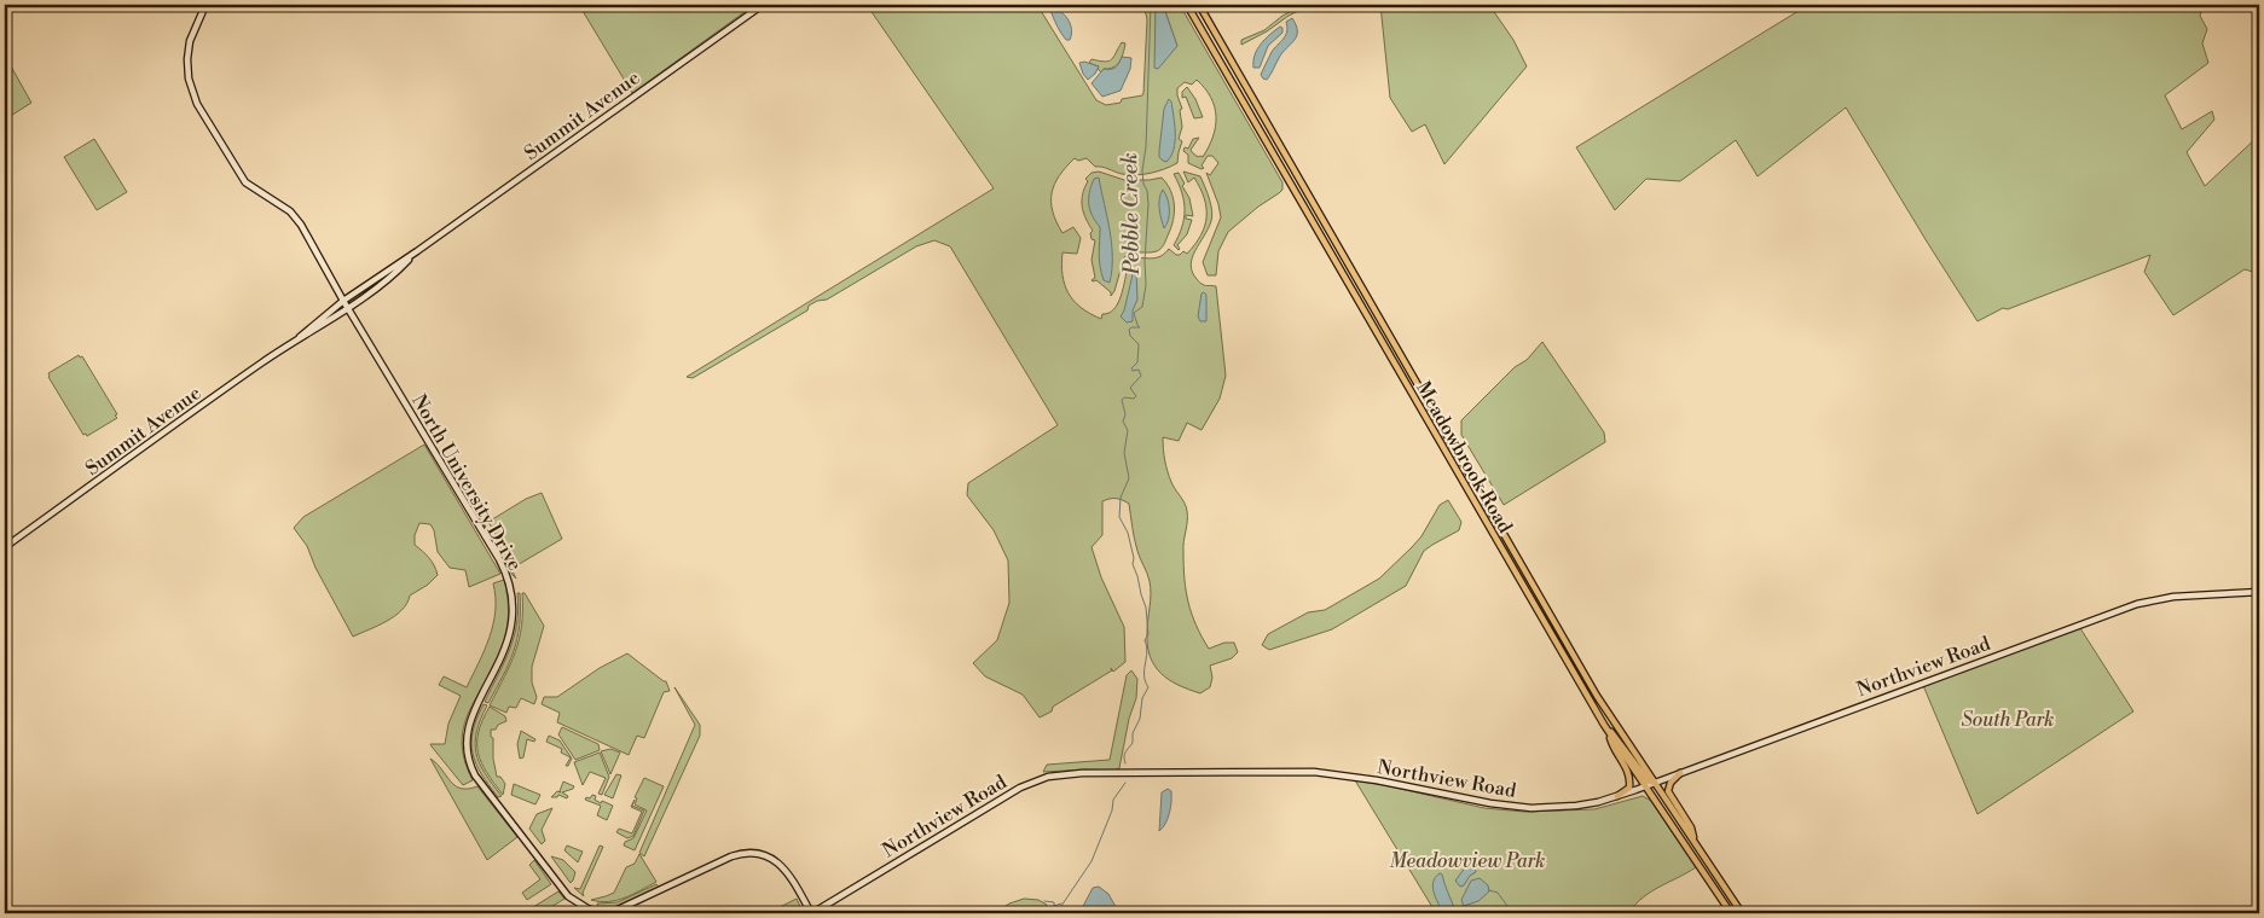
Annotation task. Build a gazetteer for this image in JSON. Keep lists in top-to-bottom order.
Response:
{
  "streets": {
    "main road": ["Meadowbrook Road"],
    "street": ["Summit Avenue", "North University Drive", "Northview Road"]
  },
  "crossings": [
    ["Summit Avenue", "North University Drive"],
    ["Meadowbrook Road", "Northview Road"],
    ["North University Drive", "Northview Road"]
  ],
  "water": ["Pebble Creek"],
  "parks": ["South Park", "Meadowview Park"]
}
